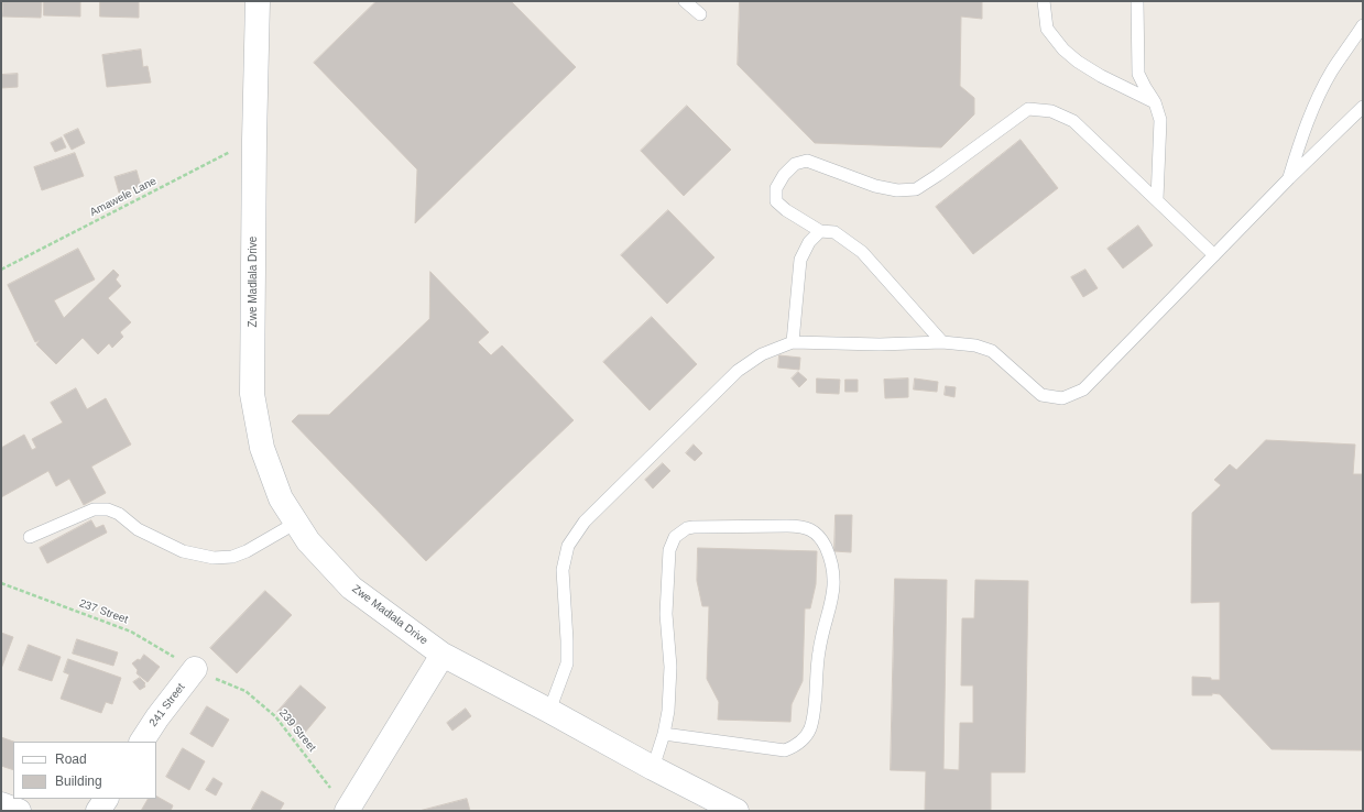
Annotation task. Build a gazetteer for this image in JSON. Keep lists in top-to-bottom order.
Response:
{
  "streets": {
    "street": ["Zwe Madlala Drive", "241 Street"],
    "path": ["Amawele Lane", "237 Street", "239 Street"]
  },
  "crossings": [
    ["Amawele Lane", "Zwe Madlala Drive"],
    ["237 Street", "241 Street"],
    ["237 Street", "239 Street"],
    ["241 Street", "239 Street"]
  ],
  "legend": ["Road", "Building"]
}
